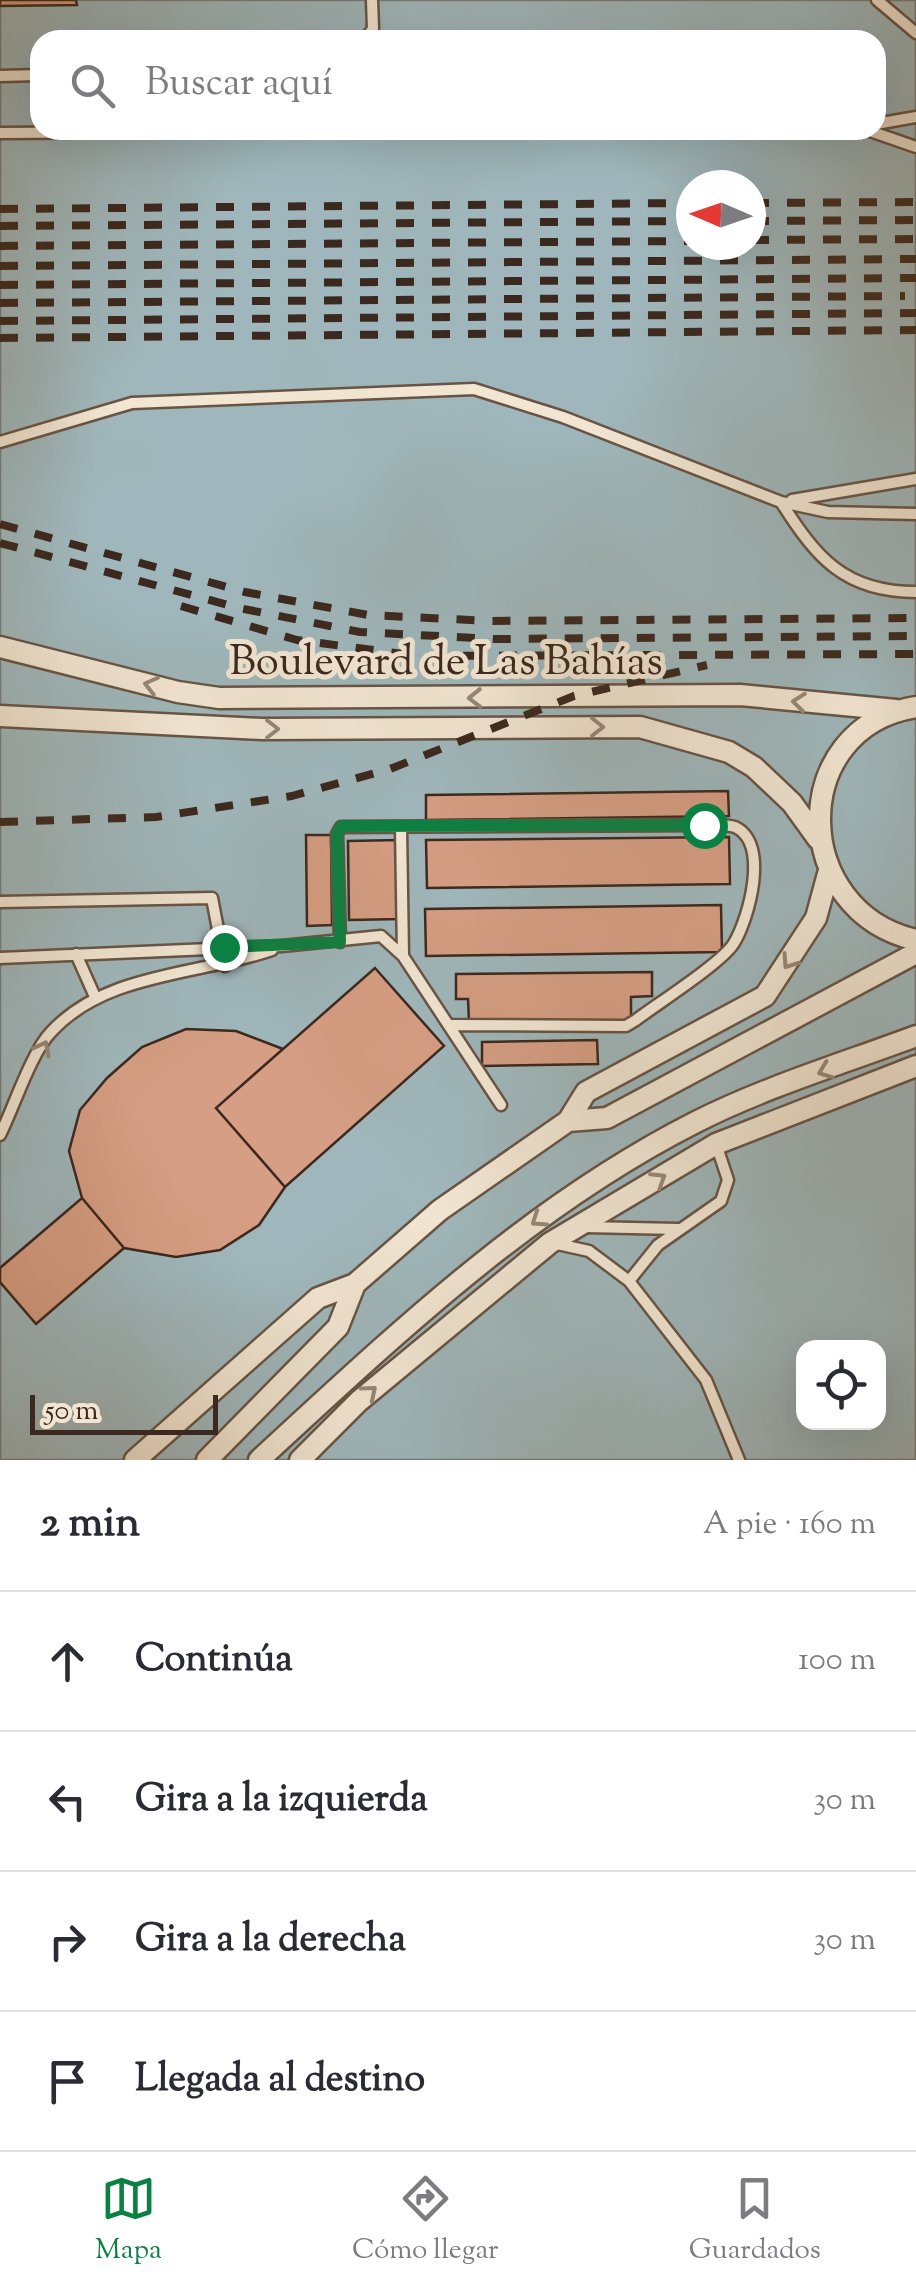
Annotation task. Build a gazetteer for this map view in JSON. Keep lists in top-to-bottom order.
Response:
{
  "streets": {
    "street": ["Boulevard de Las Bahías"]
  },
  "scale_bar": "50 m",
  "north": "left",
  "page": {
    "search": "Buscar aquí",
    "scale": "50 m",
    "heading": ["2 min", "A pie · 160 m"],
    "list": [
      ["Continúa", "100 m"],
      ["Gira a la izquierda", "30 m"],
      ["Gira a la derecha", "30 m"],
      "Llegada al destino"
    ],
    "nav": ["Mapa", "Cómo llegar", "Guardados"]
  }
}
